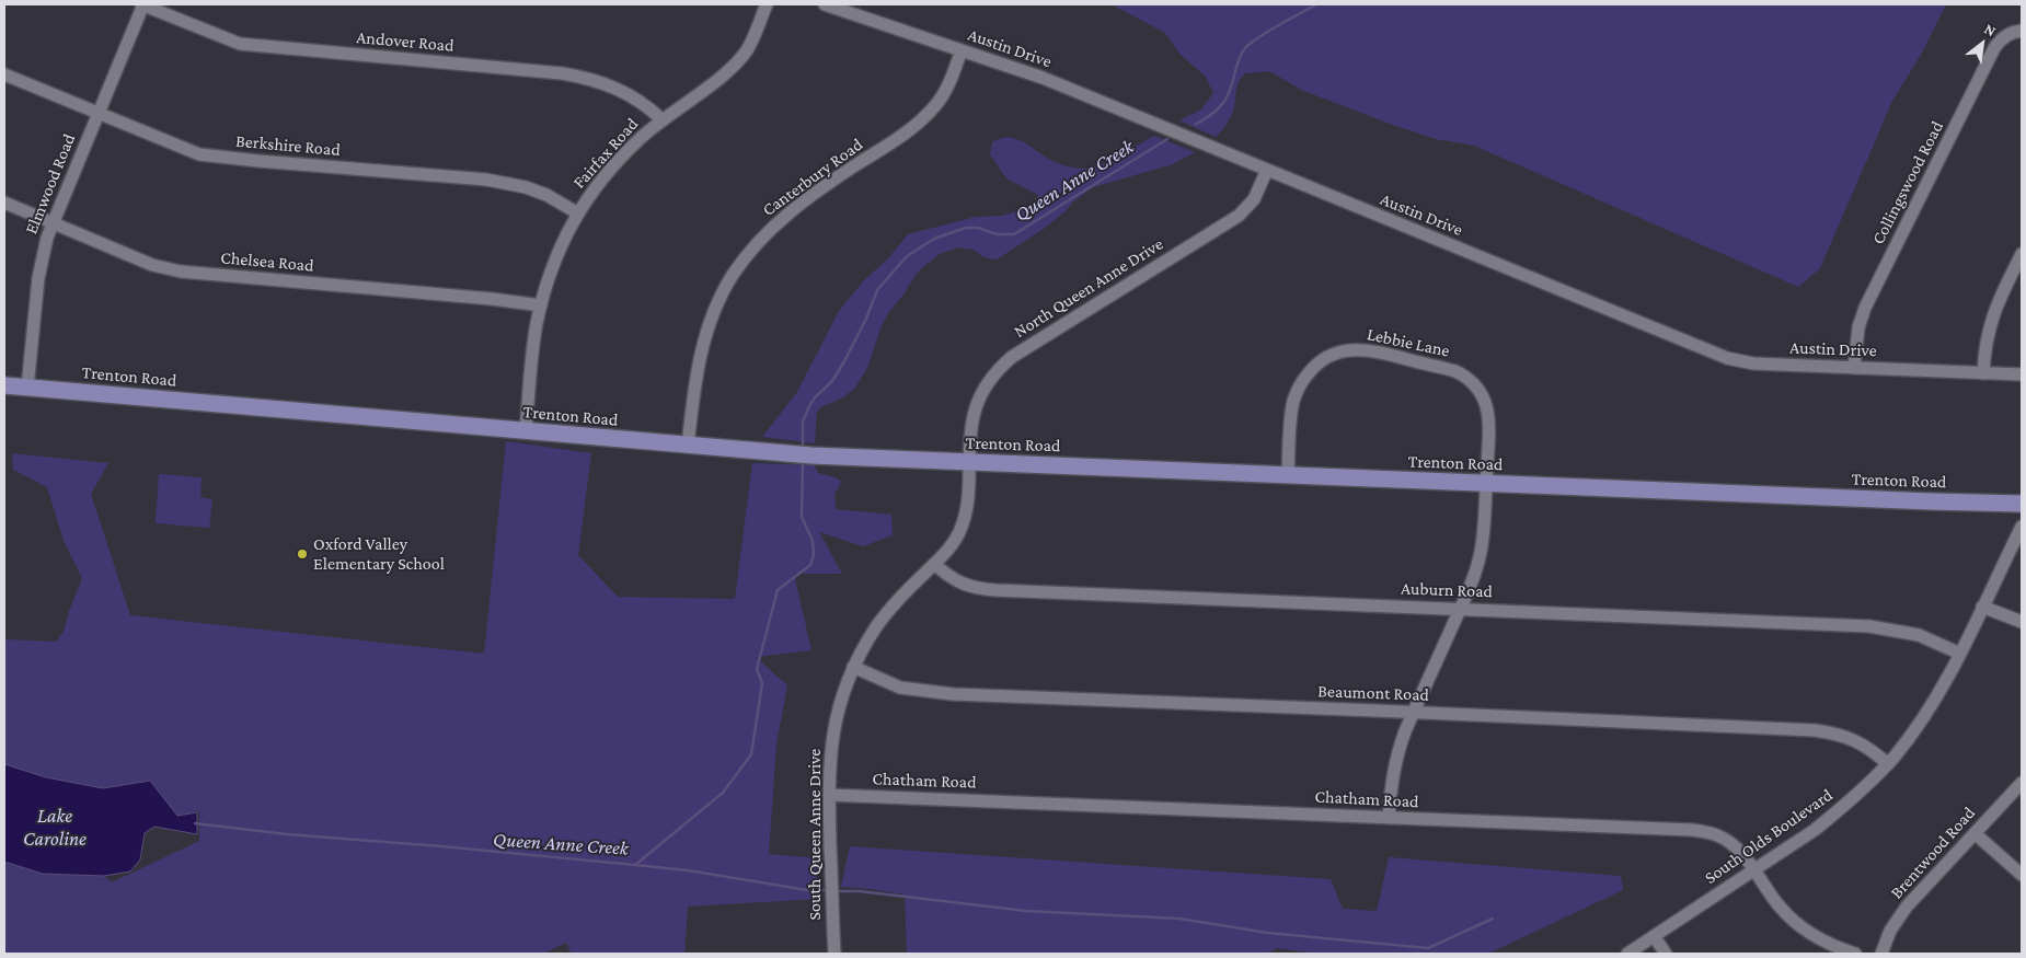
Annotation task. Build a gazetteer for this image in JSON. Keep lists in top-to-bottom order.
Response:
{
  "streets": {
    "main road": ["Trenton Road"],
    "street": [
      "Andover Road",
      "Austin Drive",
      "Berkshire Road",
      "Fairfax Road",
      "Canterbury Road",
      "Collingswood Road",
      "Elmwood Road",
      "Chelsea Road",
      "North Queen Anne Drive",
      "Lebbie Lane",
      "Auburn Road",
      "Beaumont Road",
      "Chatham Road",
      "South Queen Anne Drive",
      "South Olds Boulevard",
      "Brentwood Road"
    ]
  },
  "crossings": [
    ["Andover Road", "Fairfax Road"],
    ["Andover Road", "Elmwood Road"],
    ["Austin Drive", "Canterbury Road"],
    ["Austin Drive", "Collingswood Road"],
    ["Austin Drive", "North Queen Anne Drive"],
    ["Berkshire Road", "Fairfax Road"],
    ["Berkshire Road", "Elmwood Road"],
    ["Fairfax Road", "Chelsea Road"],
    ["Fairfax Road", "Trenton Road"],
    ["Canterbury Road", "Trenton Road"],
    ["Elmwood Road", "Chelsea Road"],
    ["Elmwood Road", "Trenton Road"],
    ["North Queen Anne Drive", "Trenton Road"],
    ["North Queen Anne Drive", "South Queen Anne Drive"],
    ["Lebbie Lane", "Trenton Road"],
    ["Lebbie Lane", "Auburn Road"],
    ["Lebbie Lane", "Beaumont Road"],
    ["Lebbie Lane", "Chatham Road"],
    ["Trenton Road", "South Queen Anne Drive"],
    ["Auburn Road", "South Queen Anne Drive"],
    ["Auburn Road", "South Olds Boulevard"],
    ["Beaumont Road", "South Queen Anne Drive"],
    ["Beaumont Road", "South Olds Boulevard"],
    ["Chatham Road", "South Queen Anne Drive"],
    ["Chatham Road", "South Olds Boulevard"]
  ],
  "water": ["Queen Anne Creek", "Lake Caroline"],
  "places": ["Oxford Valley Elementary School"],
  "north": "top right"
}
